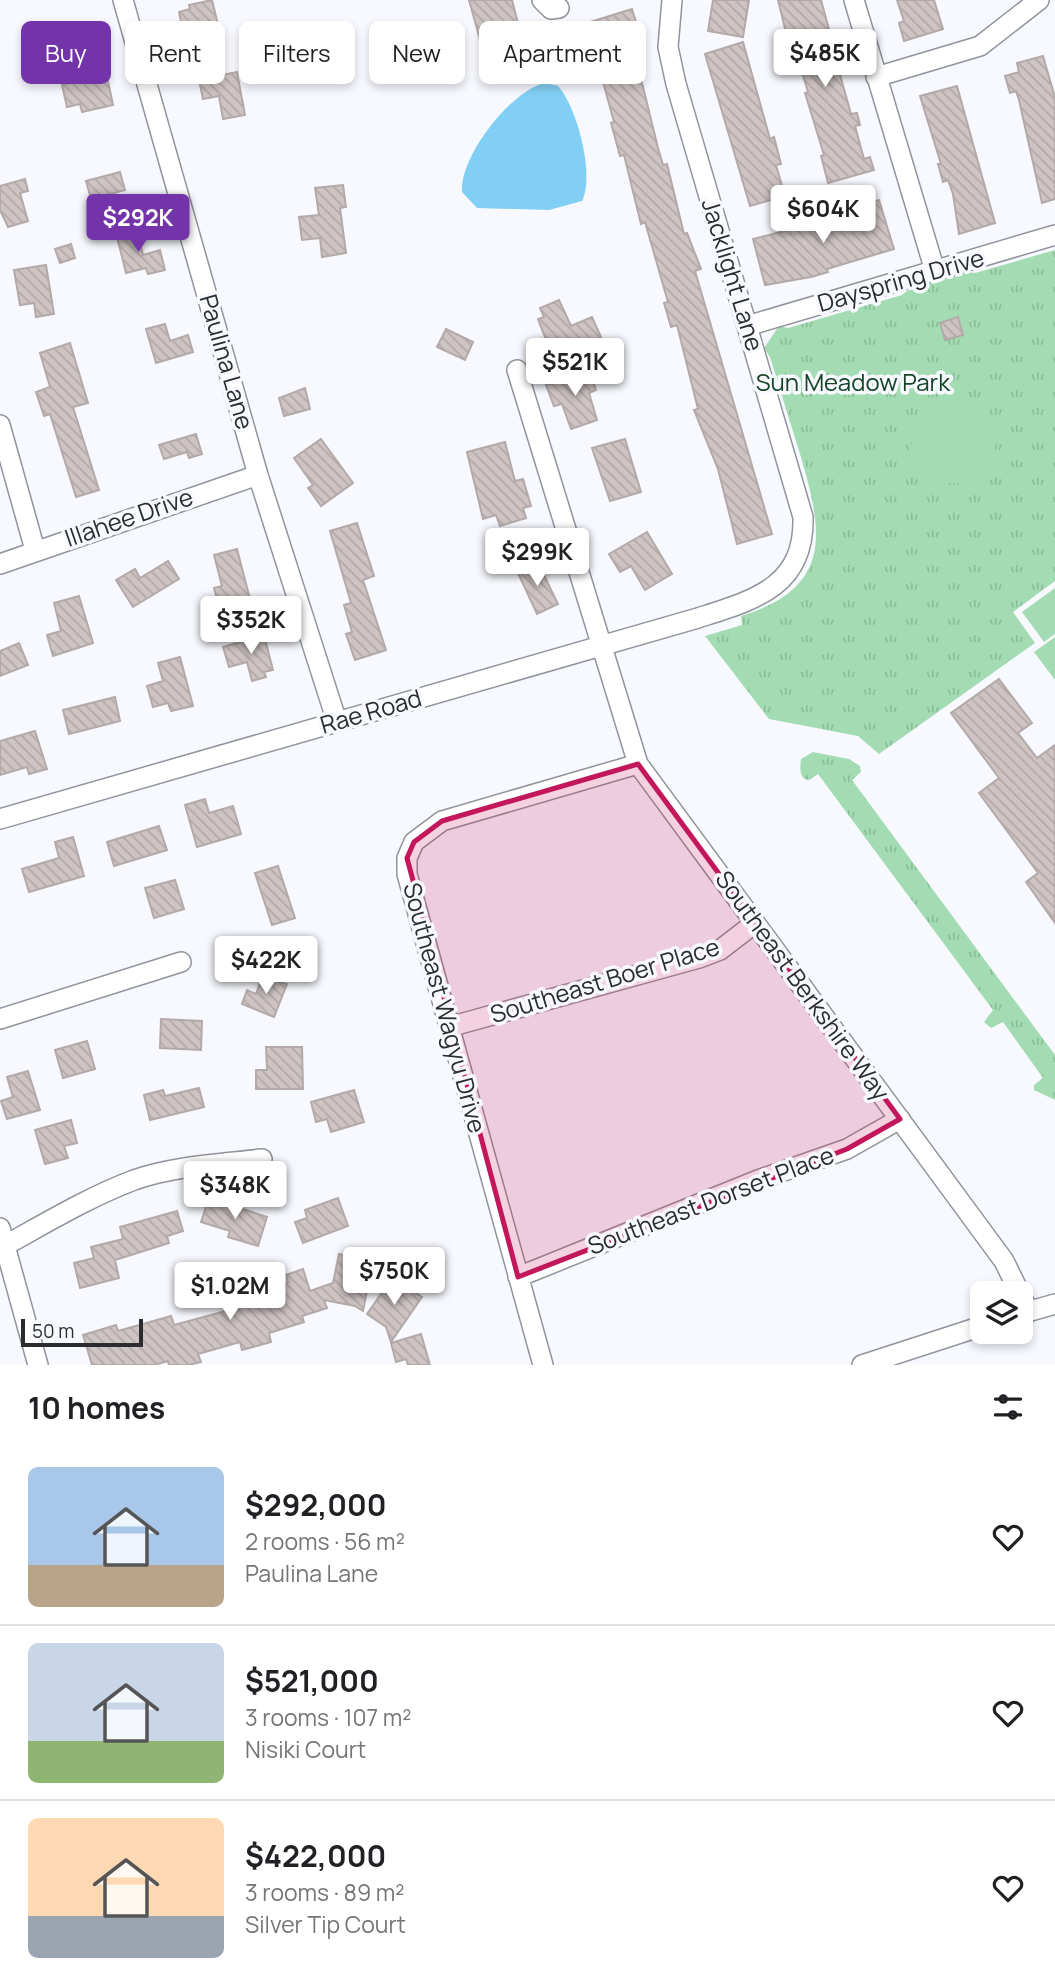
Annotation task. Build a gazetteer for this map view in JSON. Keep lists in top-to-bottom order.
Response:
{
  "streets": {
    "street": [
      "Jacklight Lane",
      "Dayspring Drive",
      "Paulina Lane",
      "Illahee Drive",
      "Rae Road",
      "Southeast Boer Place",
      "Southeast Berkshire Way",
      "Southeast Wagyu Drive",
      "Southeast Dorset Place"
    ]
  },
  "crossings": [
    ["Jacklight Lane", "Dayspring Drive"],
    ["Jacklight Lane", "Rae Road"],
    ["Paulina Lane", "Illahee Drive"],
    ["Paulina Lane", "Rae Road"],
    ["Rae Road", "Southeast Berkshire Way"],
    ["Southeast Boer Place", "Southeast Berkshire Way"],
    ["Southeast Boer Place", "Southeast Wagyu Drive"],
    ["Southeast Berkshire Way", "Southeast Wagyu Drive"],
    ["Southeast Berkshire Way", "Southeast Dorset Place"],
    ["Southeast Wagyu Drive", "Southeast Dorset Place"]
  ],
  "parks": ["Sun Meadow Park"],
  "scale_bar": "50 m",
  "page": {
    "chip": [
      "Buy",
      "Rent",
      "Filters",
      "New",
      "Apartment"
    ],
    "price": [
      "$485K",
      "$604K",
      "$292K",
      "$521K",
      "$299K",
      "$352K",
      "$422K",
      "$348K",
      "$750K",
      "$1.02M"
    ],
    "scale": "50 m",
    "heading": "10 homes",
    "list": [
      {
        "name": "$292,000",
        "note": "2 rooms · 56 m² · Paulina Lane"
      },
      {
        "name": "$521,000",
        "note": "3 rooms · 107 m² · Nisiki Court"
      },
      {
        "name": "$422,000",
        "note": "3 rooms · 89 m² · Silver Tip Court"
      }
    ]
  }
}
